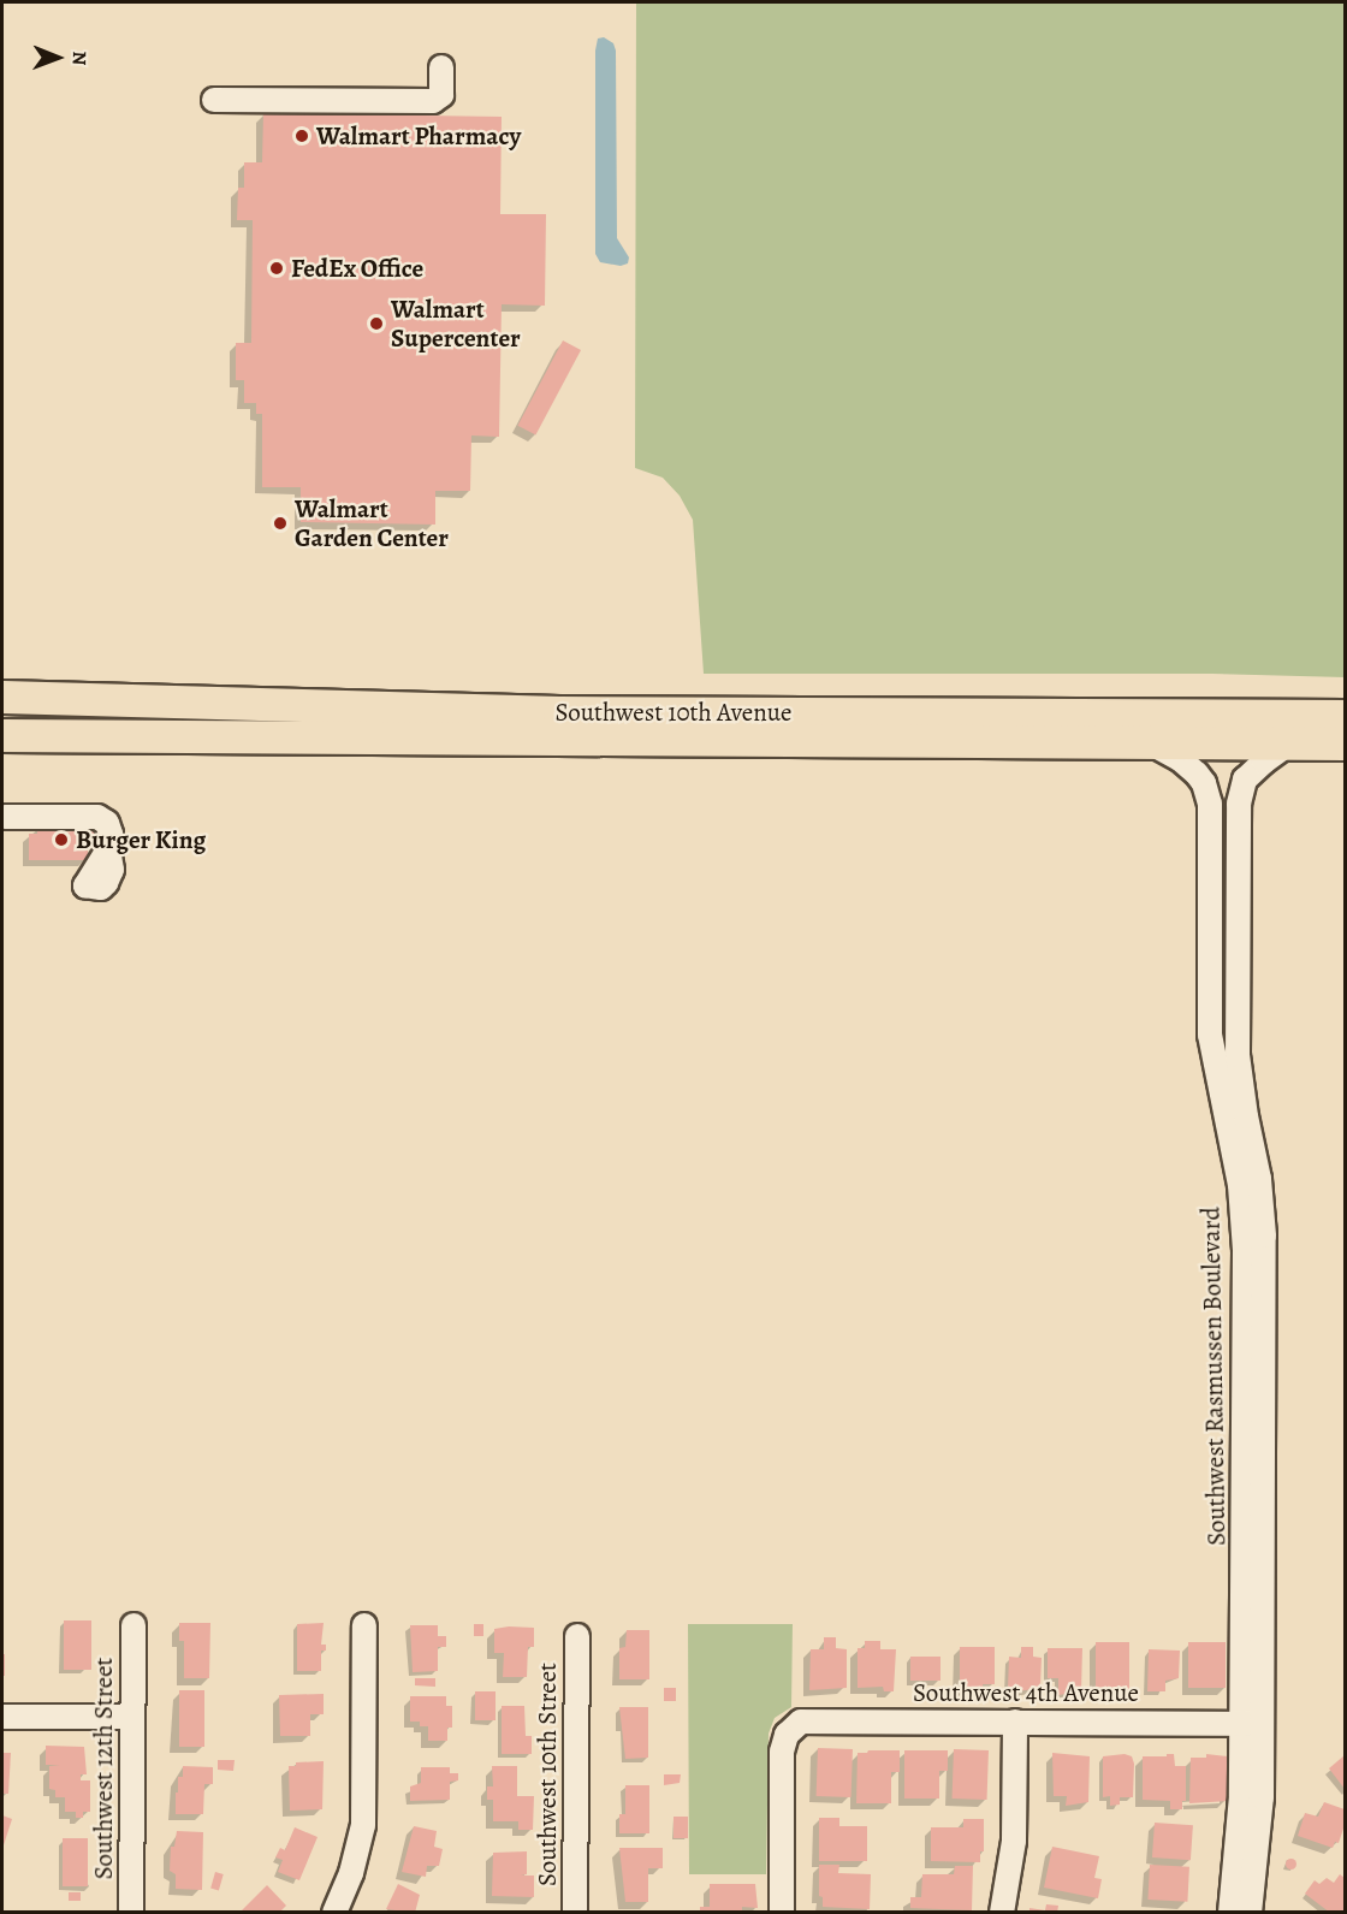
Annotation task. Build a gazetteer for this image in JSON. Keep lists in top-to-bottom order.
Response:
{
  "streets": {
    "highway": ["Southwest 10th Avenue"],
    "street": [
      "Southwest Rasmussen Boulevard",
      "Southwest 4th Avenue",
      "Southwest 12th Street",
      "Southwest 10th Street"
    ]
  },
  "crossings": [
    ["Southwest 10th Avenue", "Southwest Rasmussen Boulevard"],
    ["Southwest Rasmussen Boulevard", "Southwest 4th Avenue"]
  ],
  "places": [
    "Walmart Pharmacy",
    "FedEx Office",
    "Walmart Supercenter",
    "Walmart Garden Center",
    "Burger King"
  ],
  "north": "right"
}
